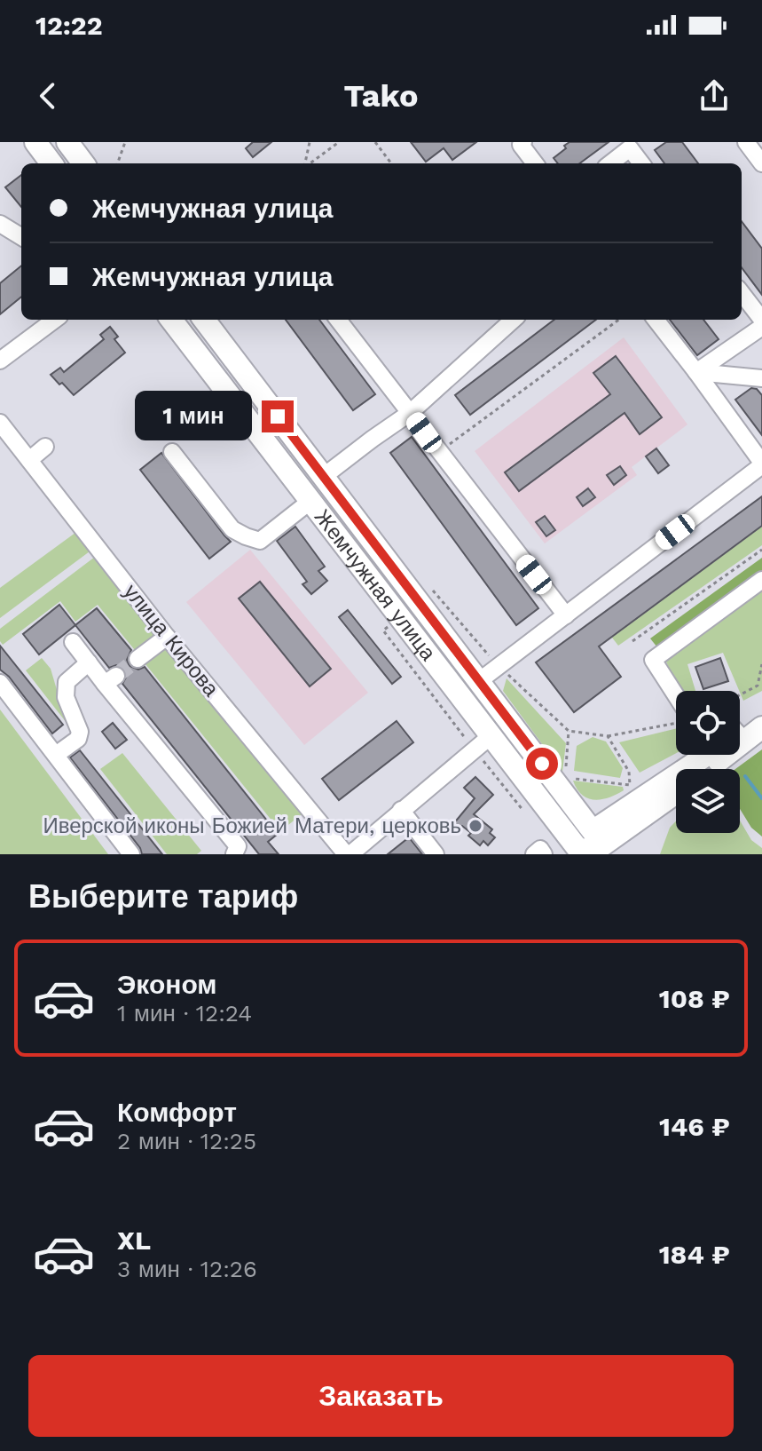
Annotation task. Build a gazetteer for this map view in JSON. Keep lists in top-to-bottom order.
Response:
{
  "streets": {
    "main road": ["Жемчужная улица"],
    "street": ["улица Кирова"]
  },
  "places": ["Иверской иконы Божией Матери, церковь"],
  "page": {
    "status": "12:22",
    "header": "Tako",
    "banner": ["Жемчужная улица", "Жемчужная улица"],
    "bubble": "1 мин",
    "heading": "Выберите тариф",
    "list": [
      {
        "name": "Эконом",
        "note": "1 мин · 12:24",
        "value": "108 ₽"
      },
      {
        "name": "Комфорт",
        "note": "2 мин · 12:25",
        "value": "146 ₽"
      },
      {
        "name": "XL",
        "note": "3 мин · 12:26",
        "value": "184 ₽"
      }
    ],
    "buttons": "Заказать"
  }
}
